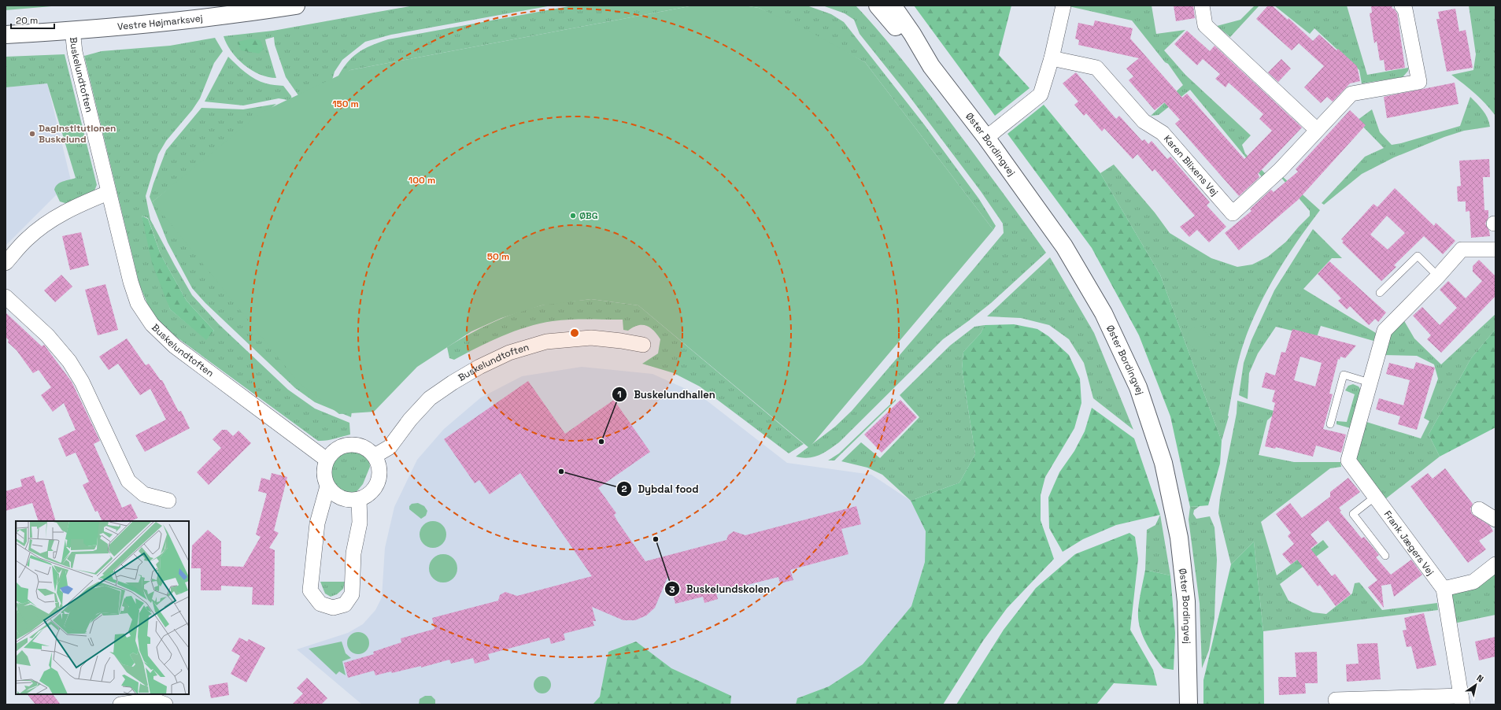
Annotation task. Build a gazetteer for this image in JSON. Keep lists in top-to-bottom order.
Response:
{
  "streets": {
    "street": [
      "Vestre Højmarksvej",
      "Buskelundtoften",
      "Øster Bordingvej",
      "Karen Blixens Vej",
      "Frank Jægers Vej"
    ]
  },
  "crossings": [
    ["Vestre Højmarksvej", "Buskelundtoften"]
  ],
  "places": [
    "Daginstitutionen Buskelund",
    "ØBG",
    "Buskelundhallen",
    "Dybdal food",
    "Buskelundskolen"
  ],
  "scale_bar": "20 m",
  "north": "top right",
  "rings": ["150 m", "100 m", "50 m"]
}
